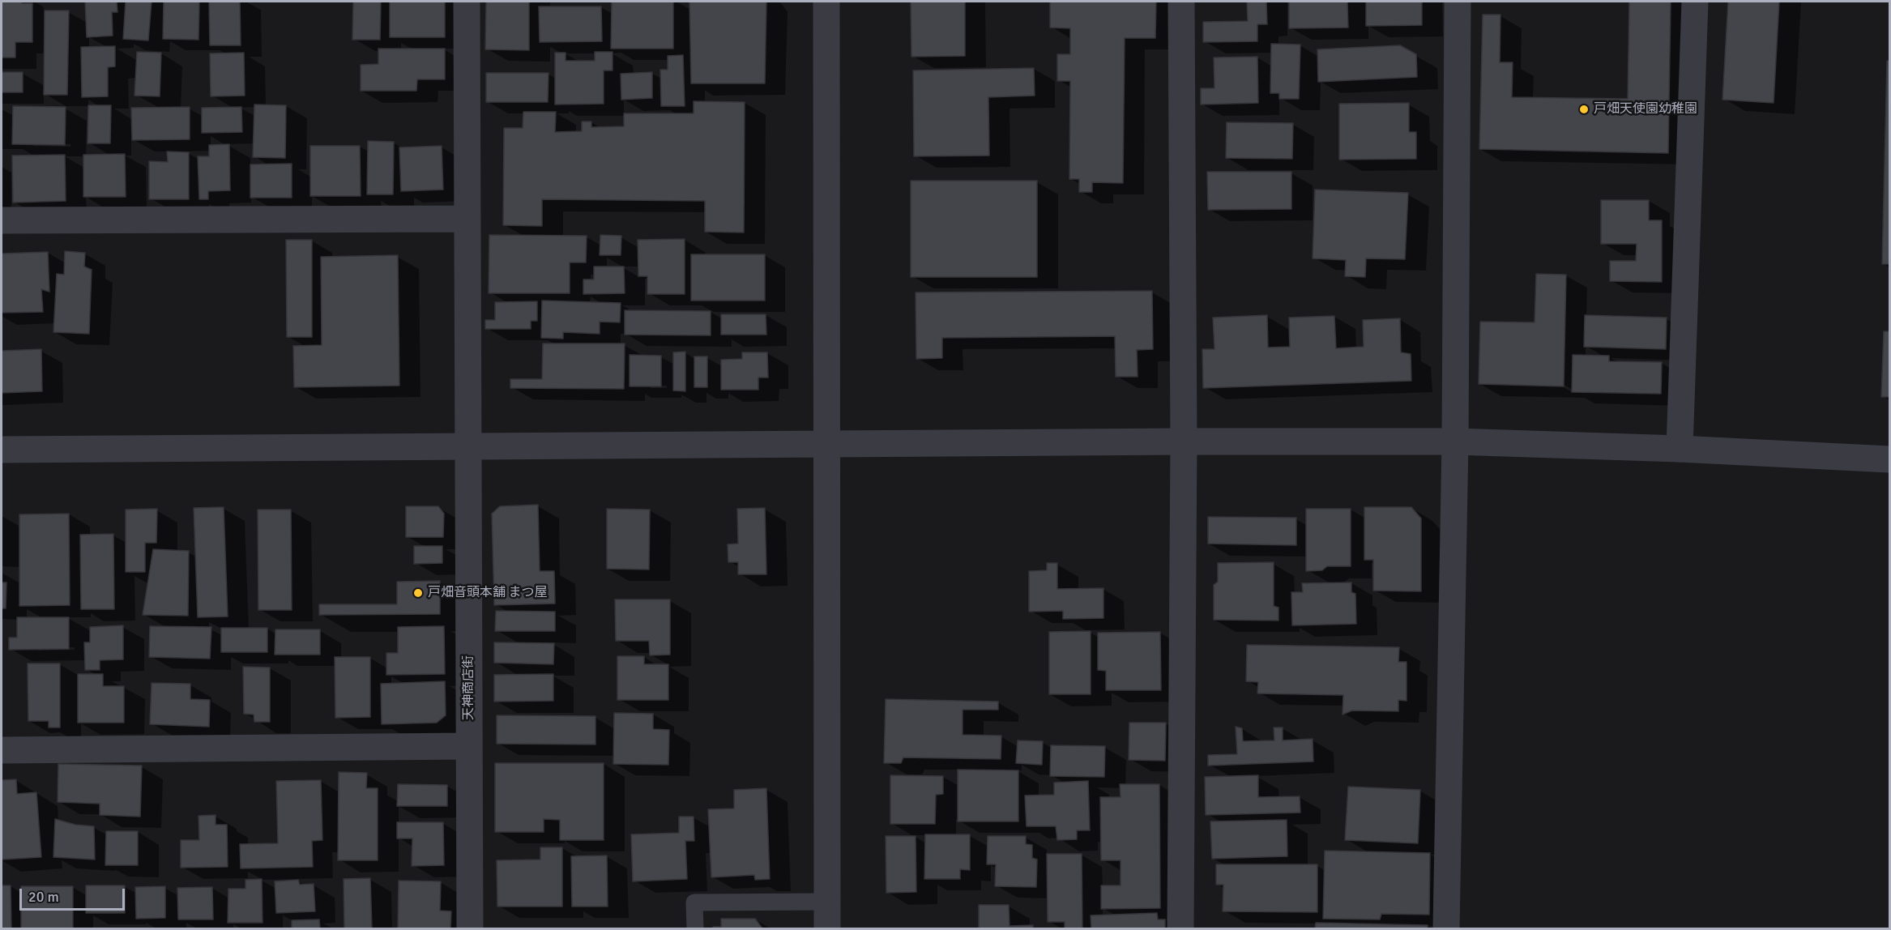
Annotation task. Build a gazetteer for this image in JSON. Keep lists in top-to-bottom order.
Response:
{
  "streets": {
    "street": ["天神商店街"]
  },
  "places": ["戸畑天使園幼稚園", "戸畑音頭本舗 まつ屋"],
  "scale_bar": "20 m"
}
